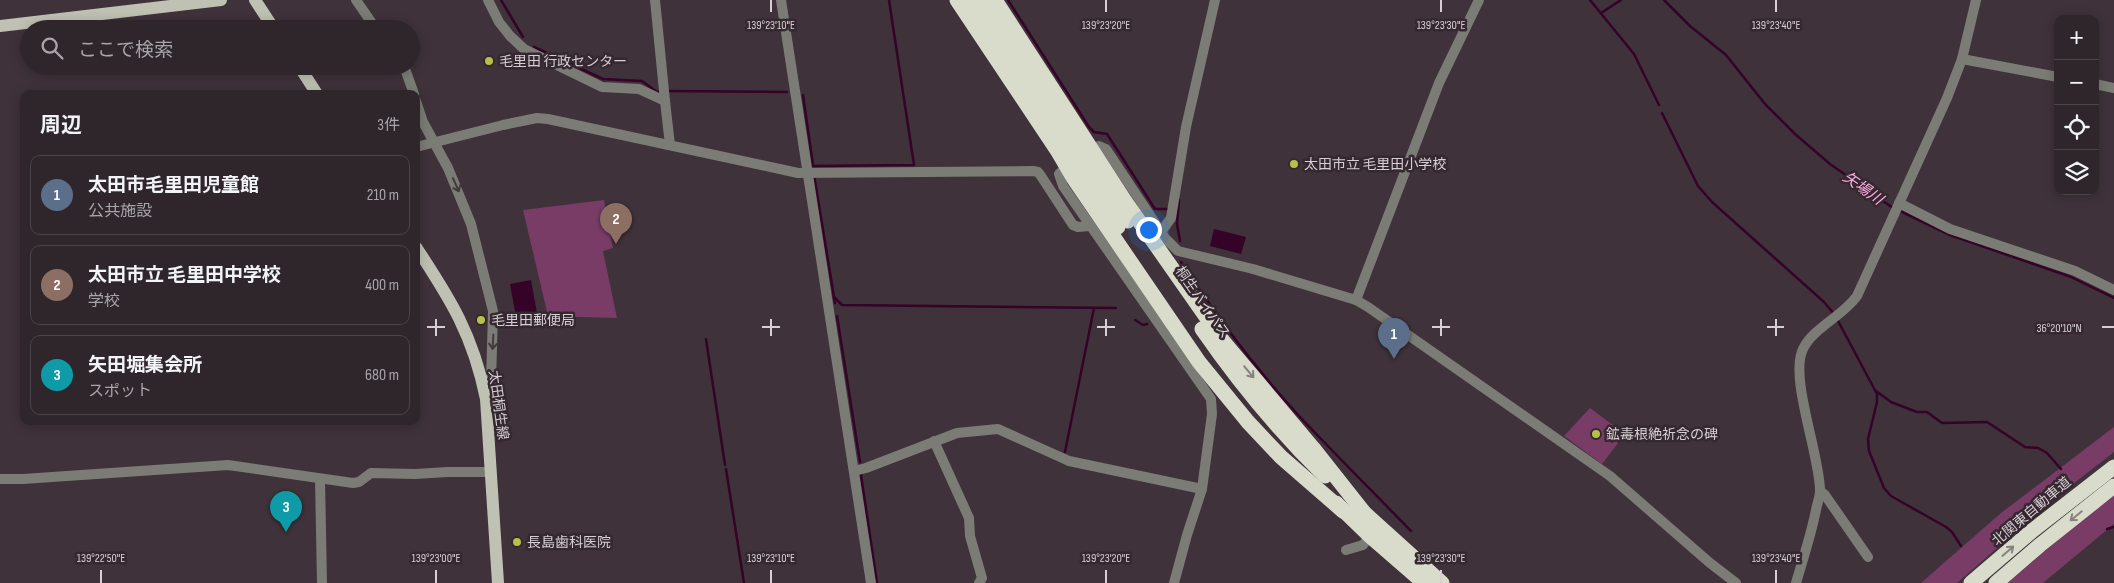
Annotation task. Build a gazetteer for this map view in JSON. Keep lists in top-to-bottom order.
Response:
{
  "streets": {
    "highway": ["桐生バイパス", "北関東自動車道"],
    "main road": ["太田桐生線"]
  },
  "water": ["矢場川"],
  "places": [
    "毛里田 行政センター",
    "太田市立 毛里田小学校",
    "毛里田郵便局",
    "鉱毒根絶祈念の碑",
    "長島歯科医院"
  ],
  "page": {
    "map_buttons": ["+", "−"],
    "search": "ここで検索",
    "heading": ["周辺", "3件"],
    "list": [
      {
        "mark": "1",
        "name": "太田市毛里田児童館",
        "note": "公共施設",
        "value": "210 m"
      },
      {
        "mark": "2",
        "name": "太田市立 毛里田中学校",
        "note": "学校",
        "value": "400 m"
      },
      {
        "mark": "3",
        "name": "矢田堀集会所",
        "note": "スポット",
        "value": "680 m"
      }
    ],
    "pins": ["2", "1", "3"]
  },
  "coordinates": [
    "139°23'10\"E",
    "139°23'20\"E",
    "139°23'30\"E",
    "139°23'40\"E",
    "36°20'10\"N",
    "139°22'50\"E",
    "139°23'00\"E"
  ]
}
